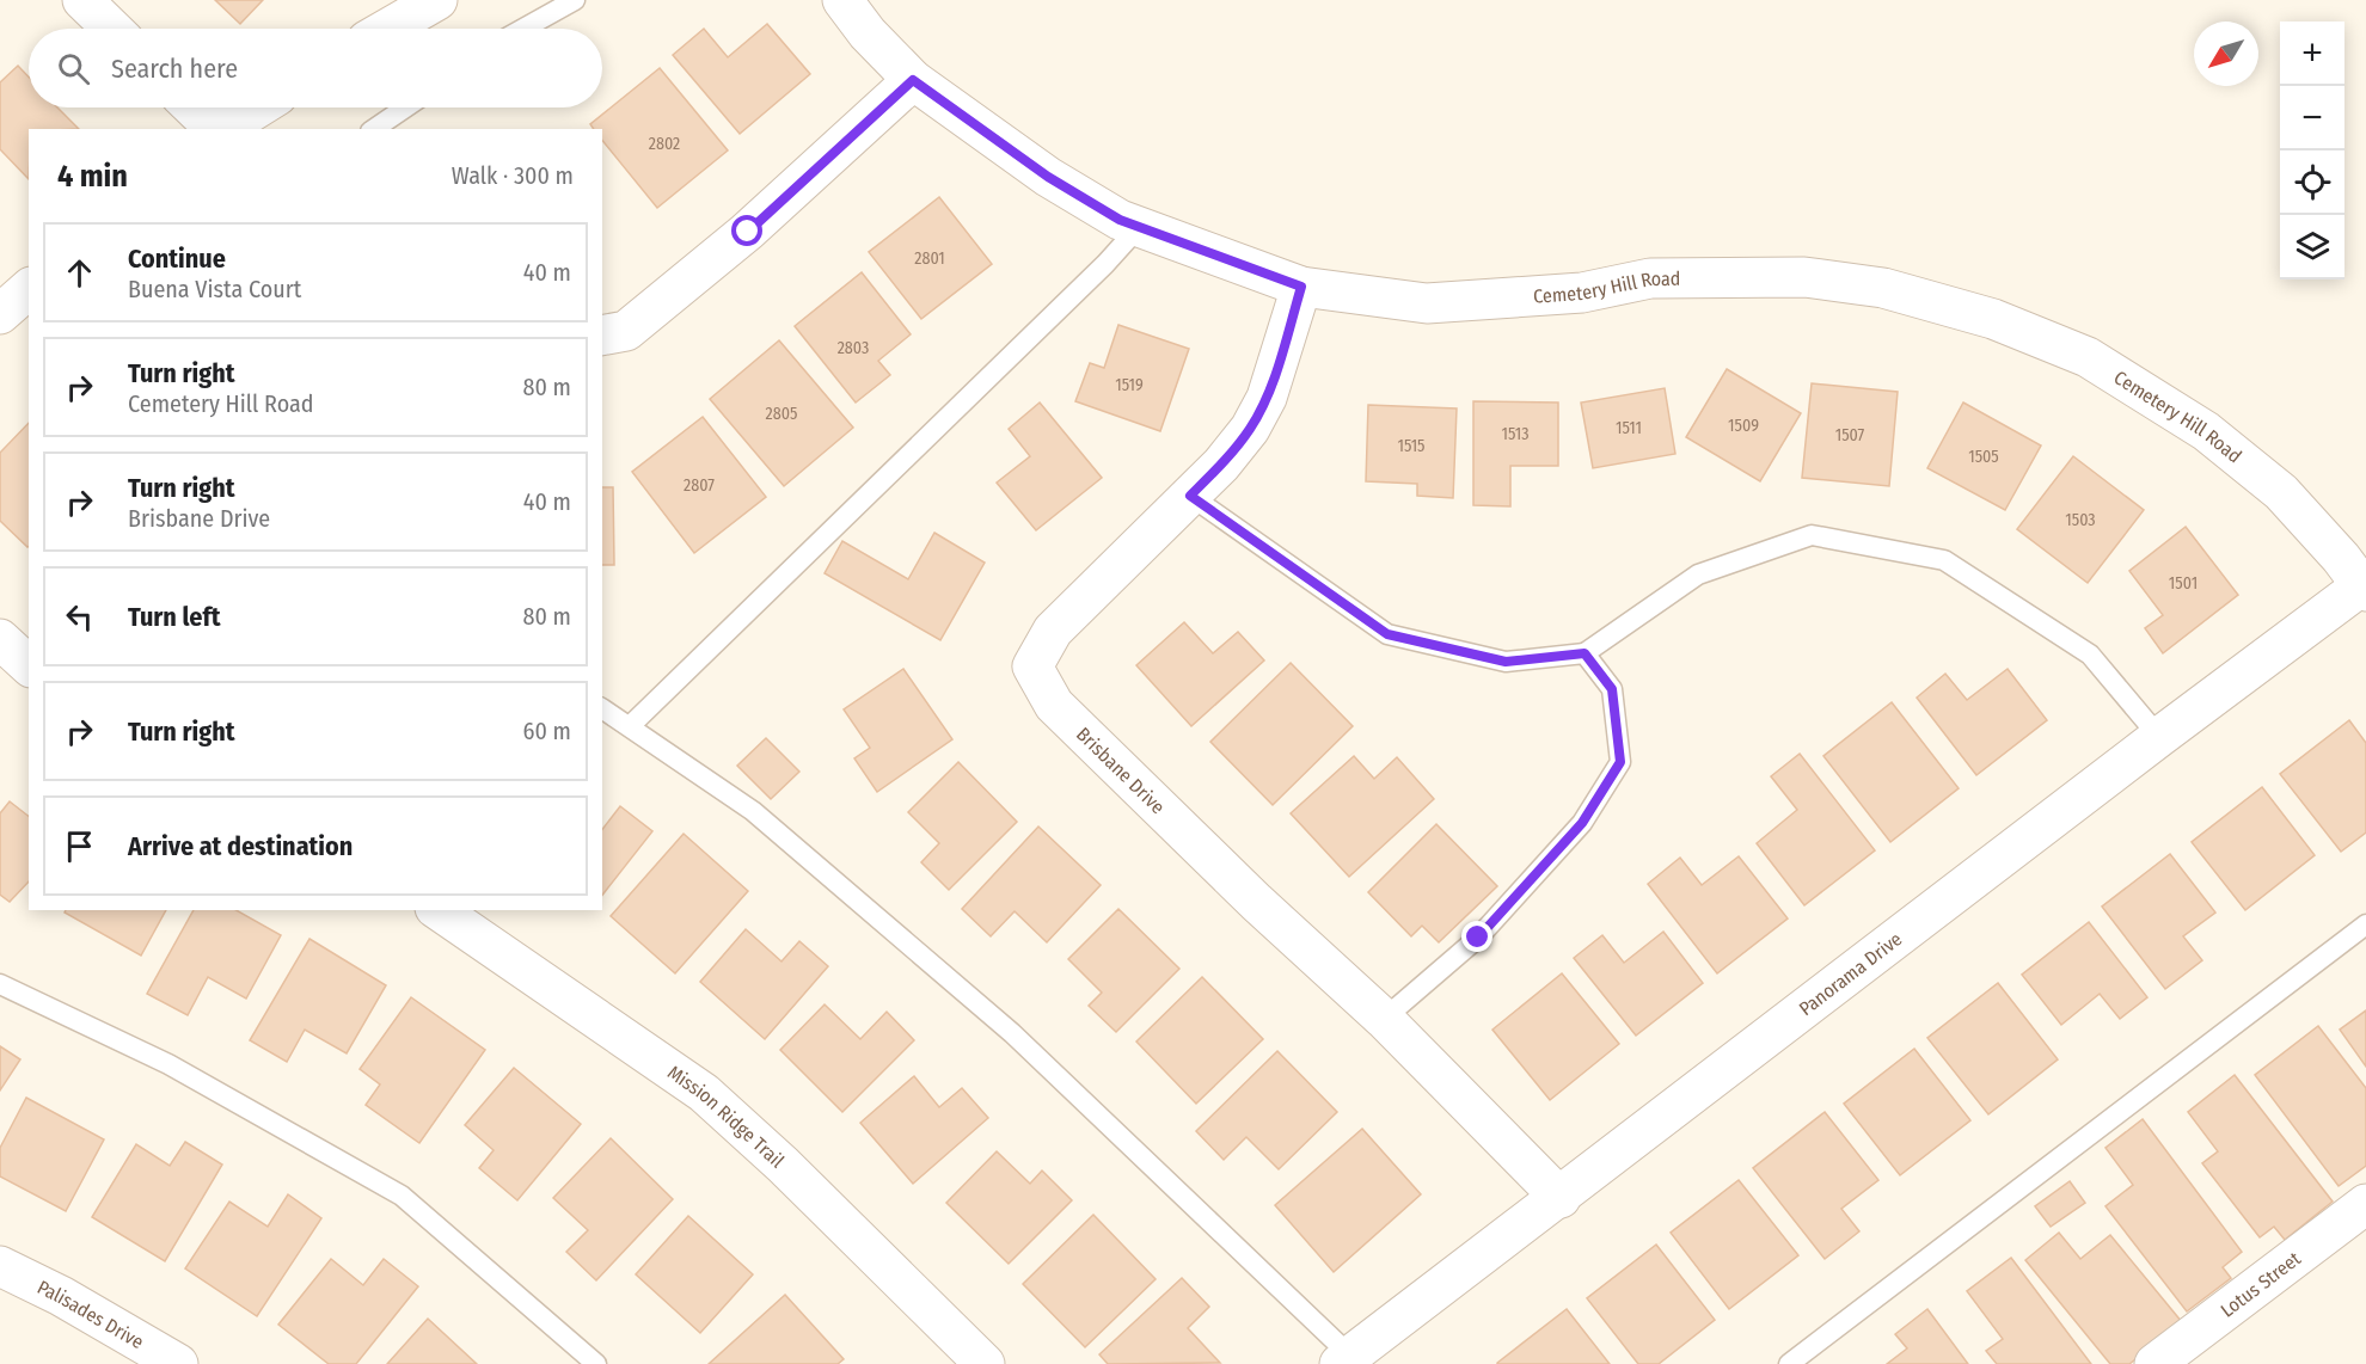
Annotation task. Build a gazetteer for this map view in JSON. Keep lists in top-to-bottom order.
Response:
{
  "streets": {
    "street": [
      "Cemetery Hill Road",
      "Brisbane Drive",
      "Panorama Drive",
      "Mission Ridge Trail",
      "Lotus Street",
      "Palisades Drive"
    ]
  },
  "crossings": [
    ["Cemetery Hill Road", "Brisbane Drive"],
    ["Cemetery Hill Road", "Panorama Drive"],
    ["Brisbane Drive", "Panorama Drive"]
  ],
  "house_numbers": [
    "2802",
    "2801",
    "2803",
    "1519",
    "2805",
    "1509",
    "1511",
    "1513",
    "1507",
    "1515",
    "1505",
    "2807",
    "1503",
    "1501"
  ],
  "north": "bottom left",
  "page": {
    "map_buttons": ["+", "−"],
    "search": "Search here",
    "heading": ["4 min", "Walk · 300 m"],
    "list": [
      ["Continue", "Buena Vista Court", "40 m"],
      ["Turn right", "Cemetery Hill Road", "80 m"],
      ["Turn right", "Brisbane Drive", "40 m"],
      ["Turn left", "80 m"],
      ["Turn right", "60 m"],
      "Arrive at destination"
    ]
  }
}
